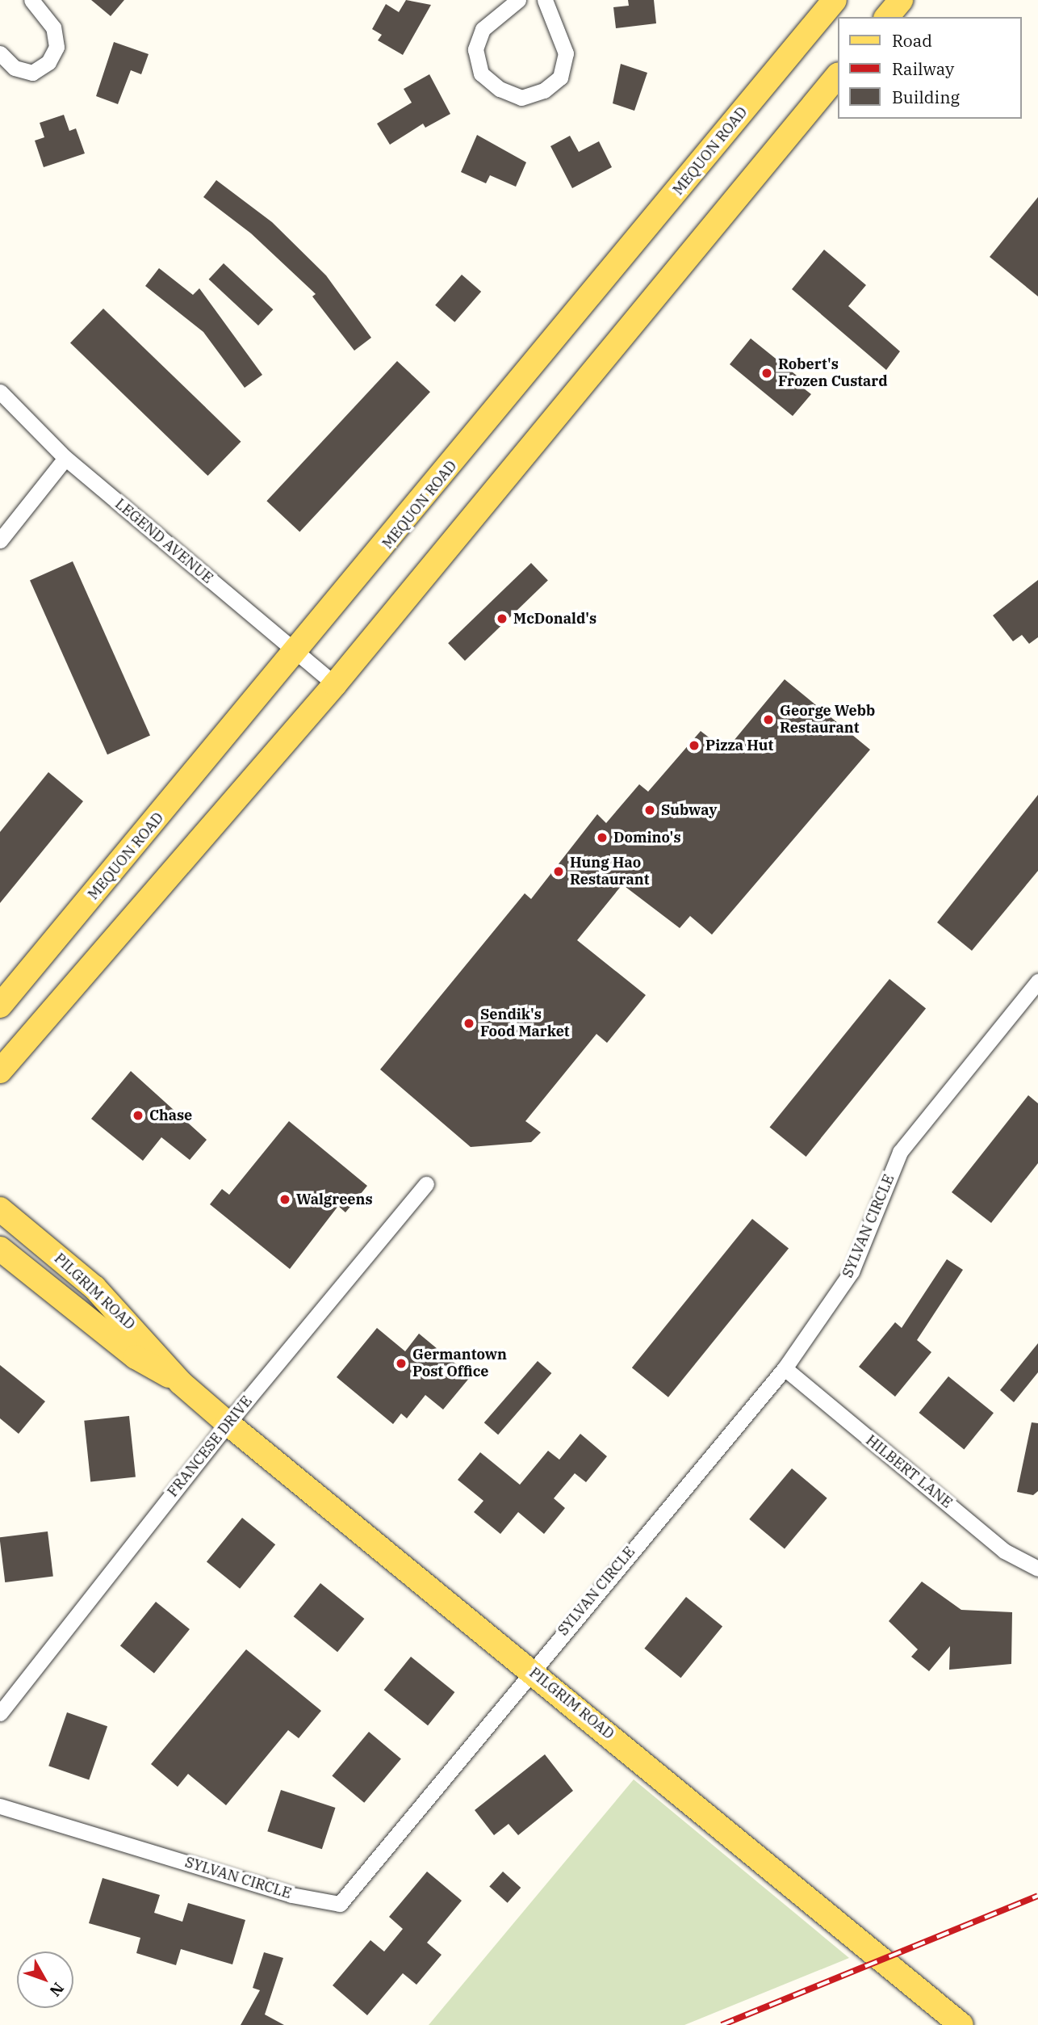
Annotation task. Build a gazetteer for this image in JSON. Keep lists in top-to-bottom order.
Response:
{
  "streets": {
    "main road": ["MEQUON ROAD", "PILGRIM ROAD"],
    "street": [
      "LEGEND AVENUE",
      "SYLVAN CIRCLE",
      "FRANCESE DRIVE",
      "HILBERT LANE"
    ]
  },
  "crossings": [
    ["MEQUON ROAD", "LEGEND AVENUE"],
    ["SYLVAN CIRCLE", "PILGRIM ROAD"],
    ["SYLVAN CIRCLE", "HILBERT LANE"],
    ["PILGRIM ROAD", "FRANCESE DRIVE"]
  ],
  "places": [
    "Robert's Frozen Custard",
    "McDonald's",
    "George Webb Restaurant",
    "Pizza Hut",
    "Subway",
    "Domino's",
    "Hung Hao Restaurant",
    "Sendik's Food Market",
    "Chase",
    "Walgreens",
    "Germantown Post Office"
  ],
  "legend": ["Road", "Railway", "Building"],
  "north": "bottom right"
}
